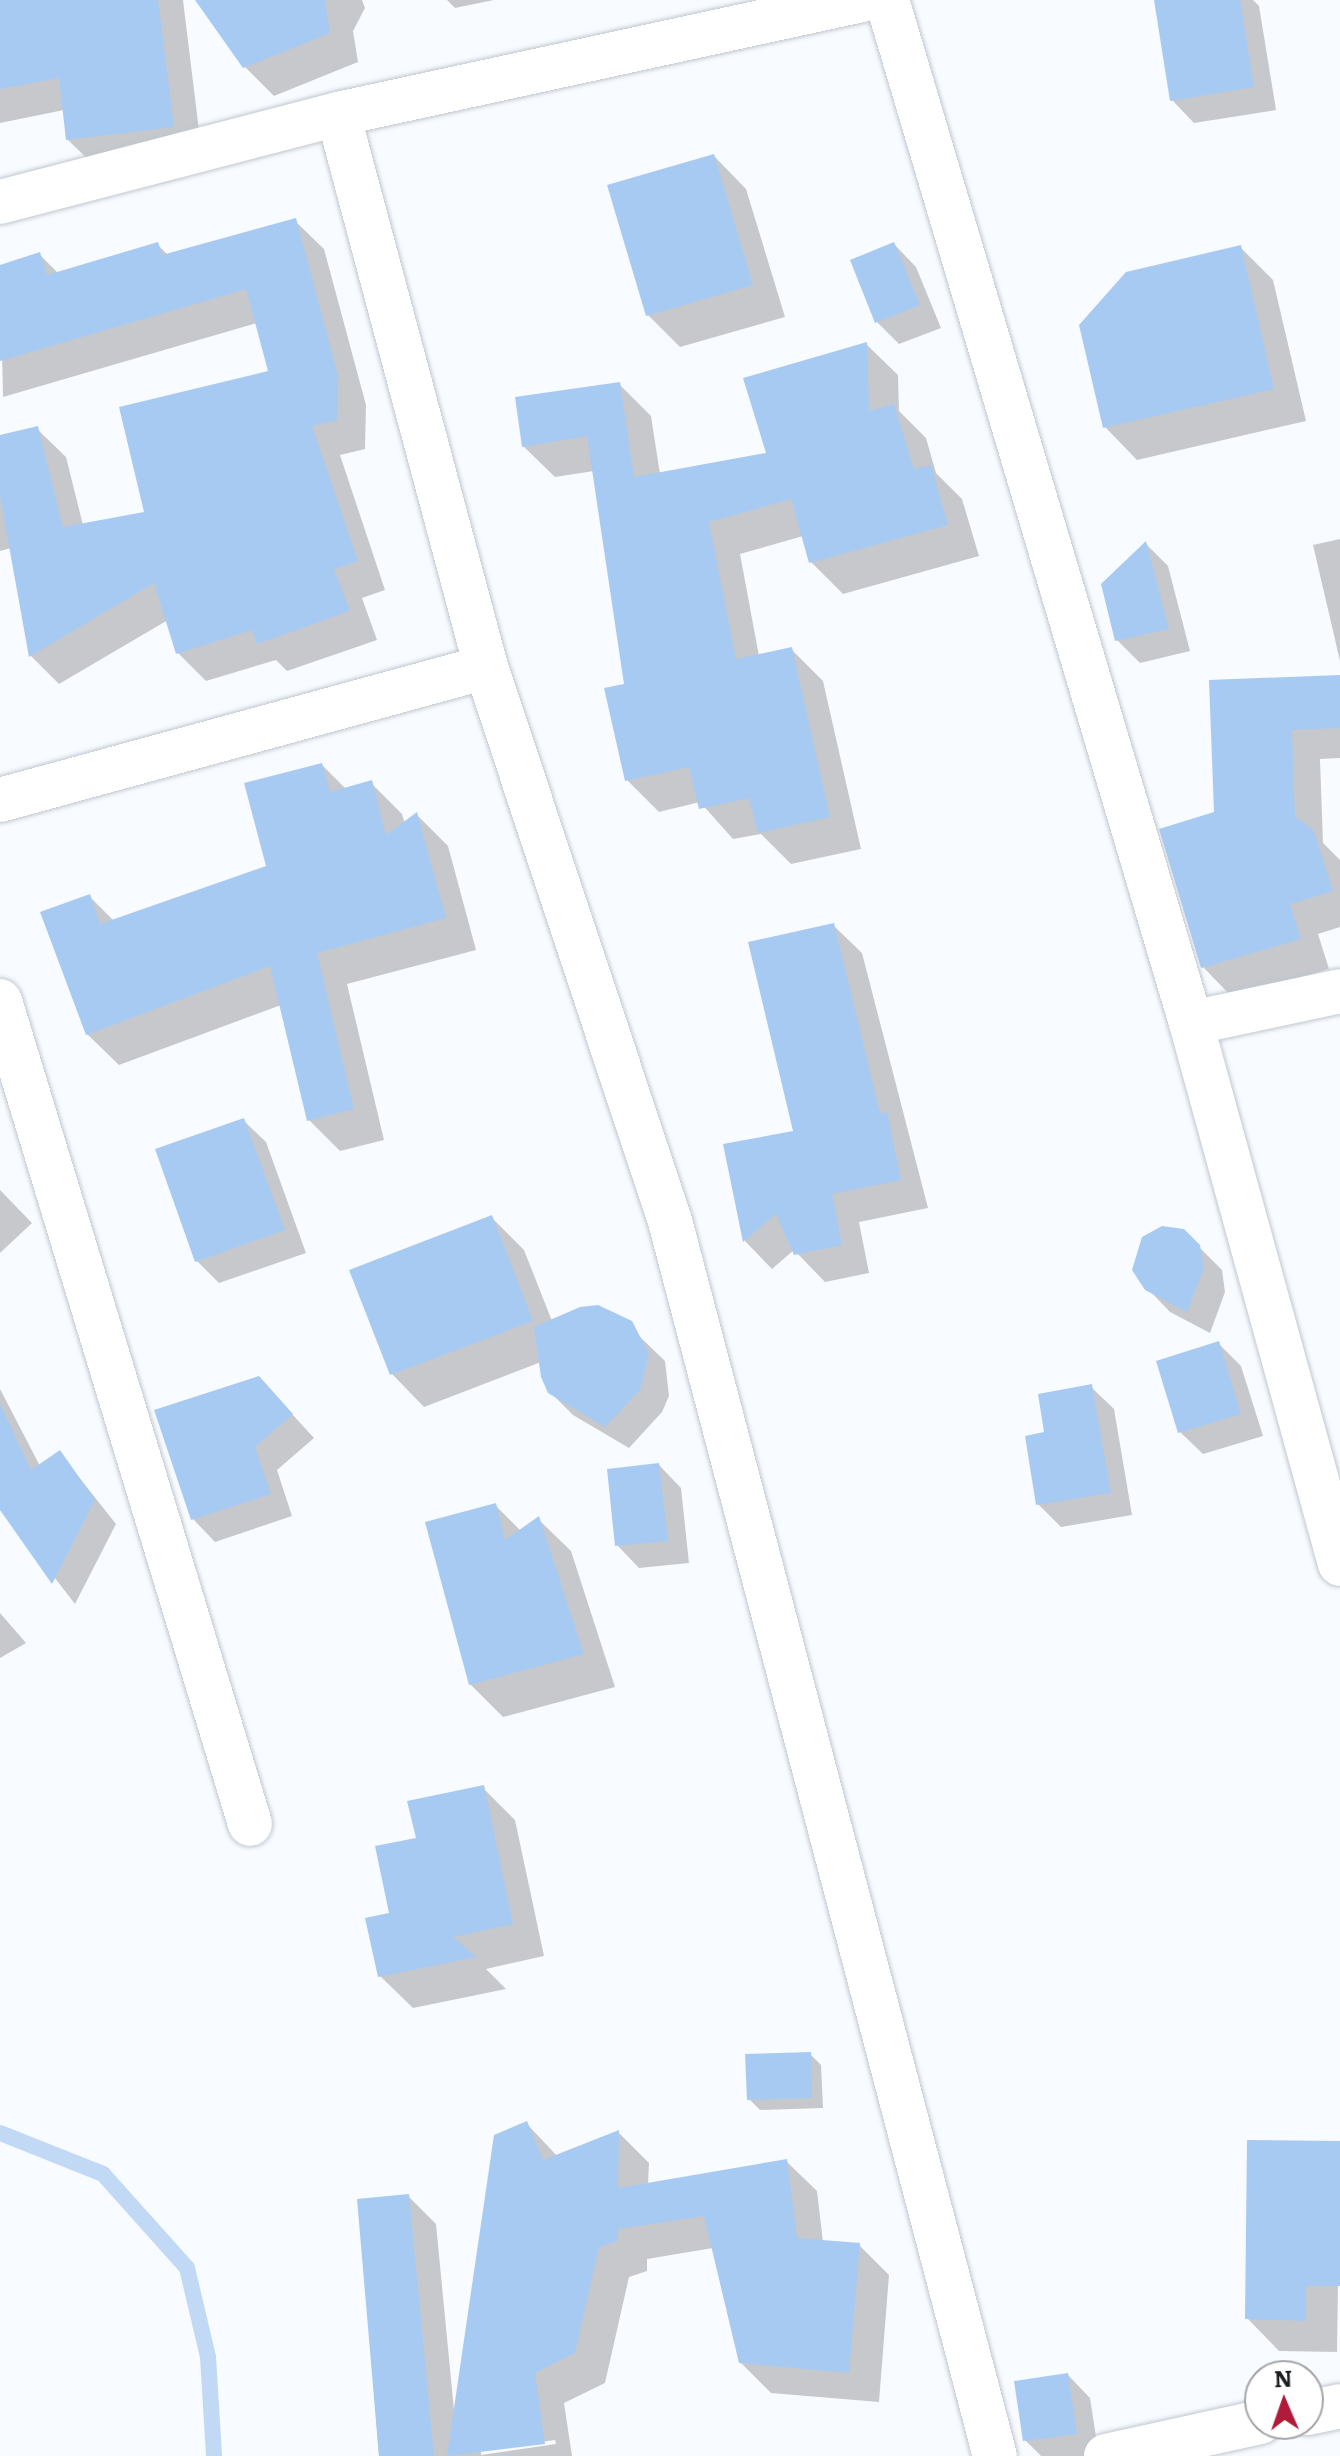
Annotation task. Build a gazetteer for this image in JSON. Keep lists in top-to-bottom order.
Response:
{
  "north": "top"
}
